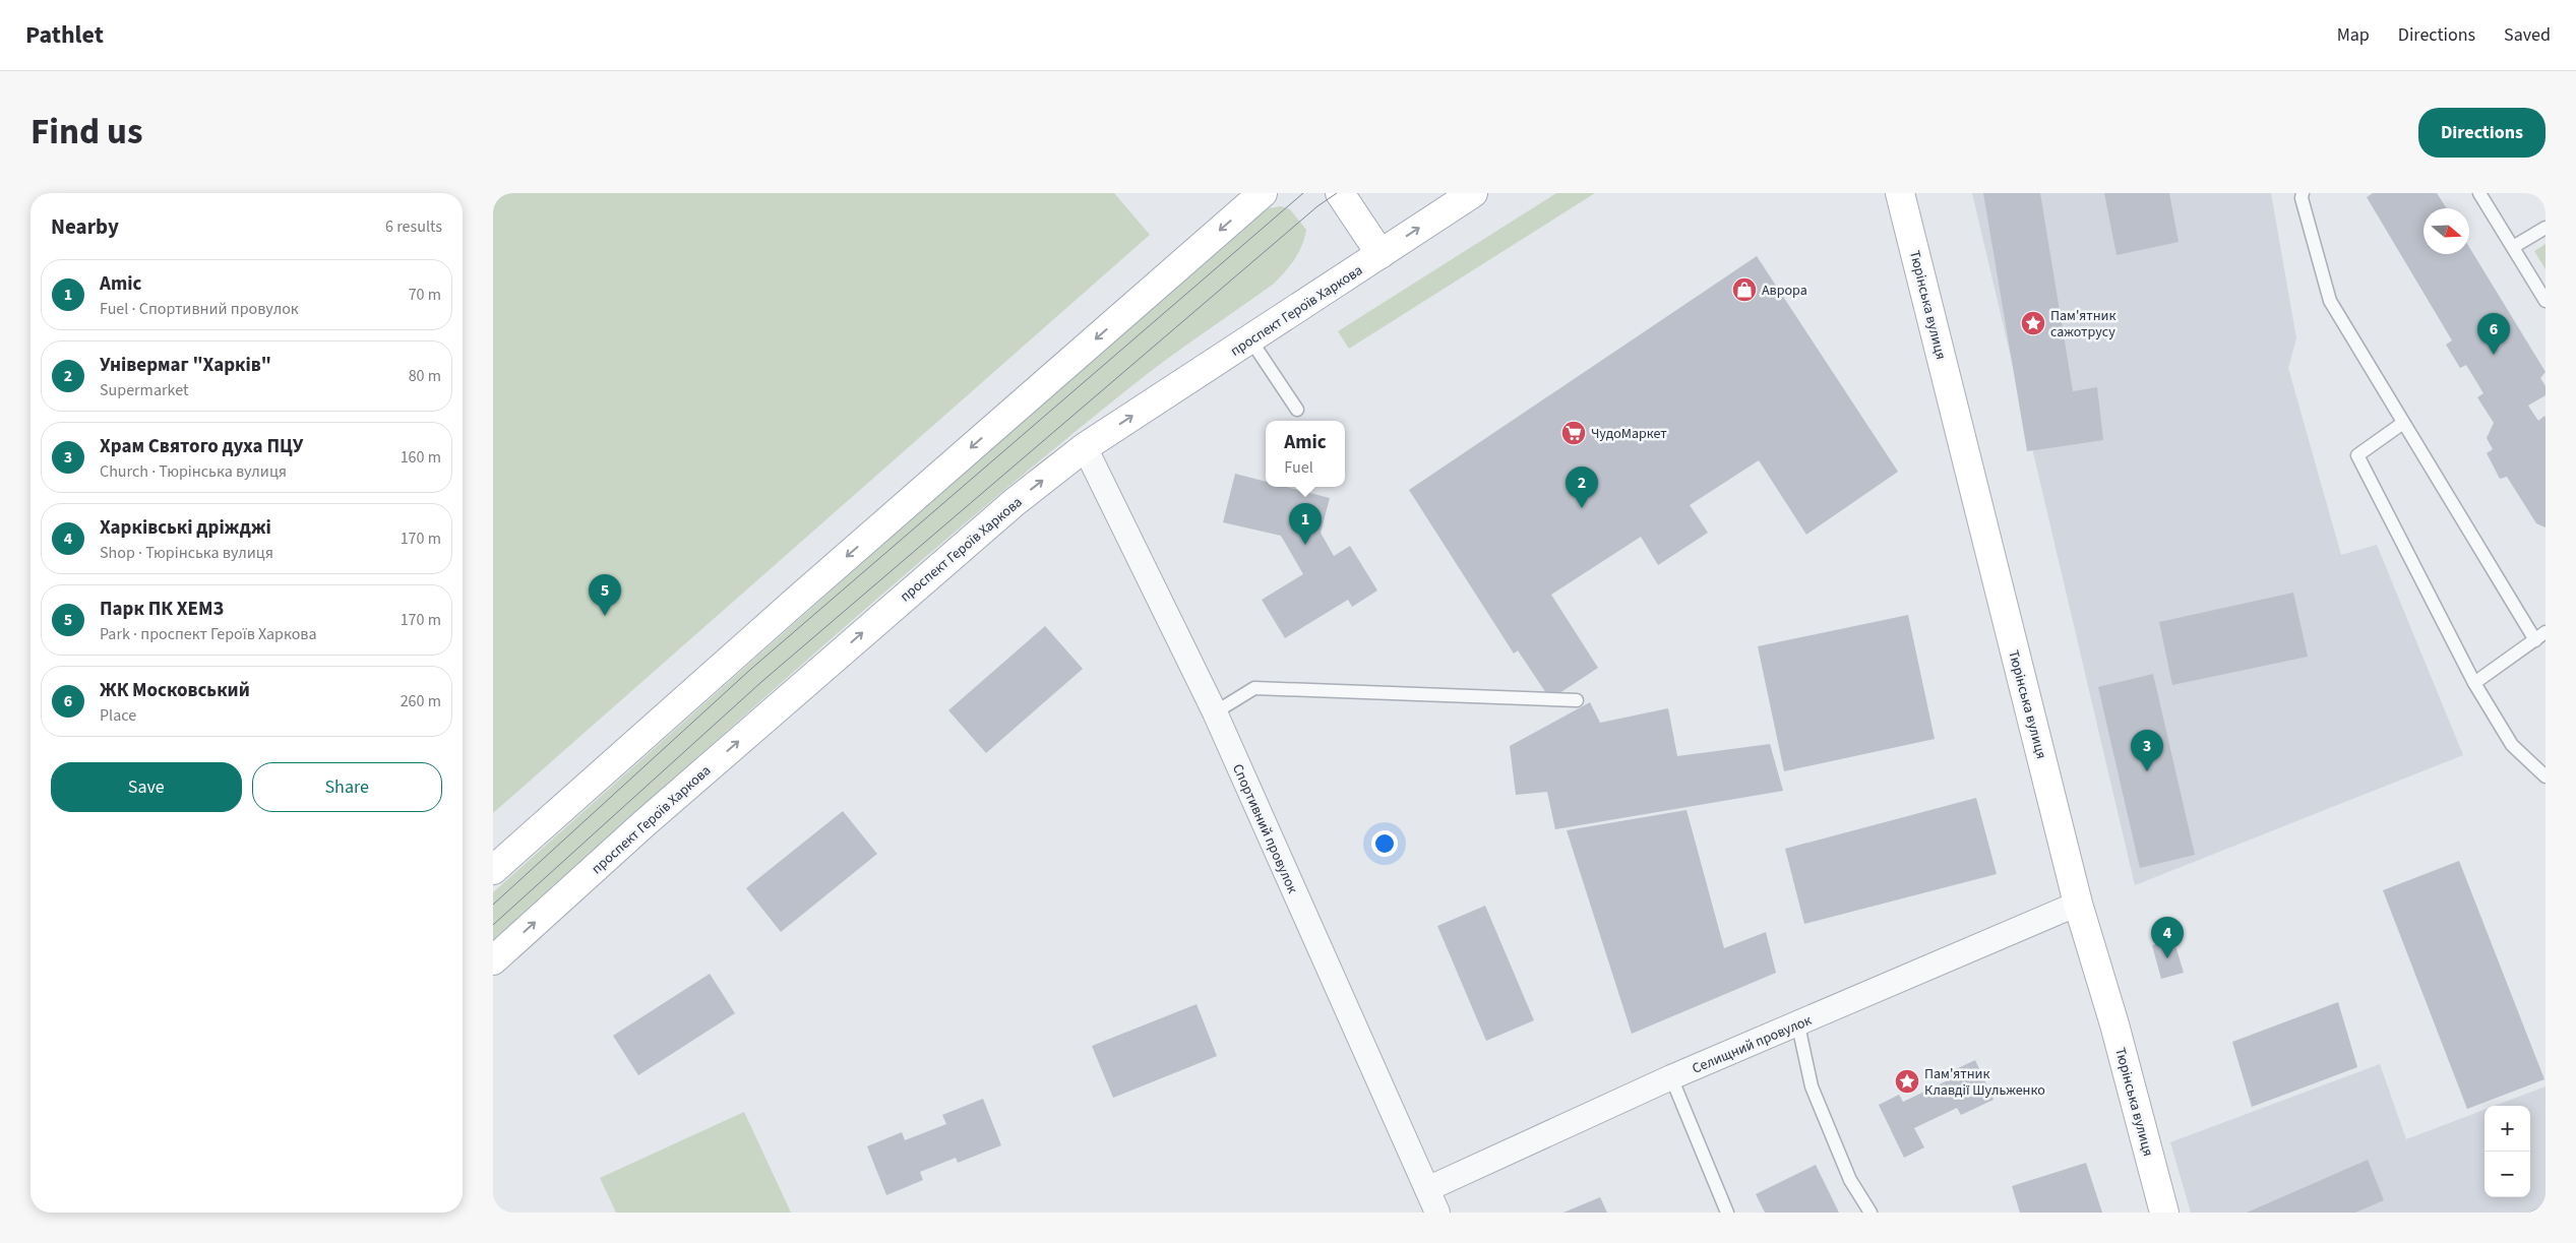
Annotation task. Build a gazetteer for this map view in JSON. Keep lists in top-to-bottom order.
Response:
{
  "streets": {
    "main road": ["Тюрінська вулиця", "проспект Героїв Харкова"],
    "street": ["Спортивний провулок", "Селищний провулок"]
  },
  "crossings": [
    ["Тюрінська вулиця", "Селищний провулок"],
    ["проспект Героїв Харкова", "Спортивний провулок"],
    ["Спортивний провулок", "Селищний провулок"]
  ],
  "places": {
    "shop": ["Аврора"],
    "place": ["Пам'ятник сажотрусу", "Пам'ятник Клавдії Шульженко"],
    "supermarket": ["ЧудоМаркет"]
  },
  "north": "right",
  "page": {
    "header": "Pathlet",
    "nav": ["Map", "Directions", "Saved"],
    "title": "Find us",
    "buttons": [
      "Directions",
      ["Save", "Share"]
    ],
    "heading": ["Nearby", "6 results"],
    "list": [
      {
        "mark": "1",
        "name": "Amic",
        "note": "Fuel · Спортивний провулок",
        "value": "70 m"
      },
      {
        "mark": "2",
        "name": "Універмаг \"Харків\"",
        "note": "Supermarket",
        "value": "80 m"
      },
      {
        "mark": "3",
        "name": "Храм Святого духа ПЦУ",
        "note": "Church · Тюрінська вулиця",
        "value": "160 m"
      },
      {
        "mark": "4",
        "name": "Харківські дріжджі",
        "note": "Shop · Тюрінська вулиця",
        "value": "170 m"
      },
      {
        "mark": "5",
        "name": "Парк ПК ХЕМЗ",
        "note": "Park · проспект Героїв Харкова",
        "value": "170 m"
      },
      {
        "mark": "6",
        "name": "ЖК Московський",
        "note": "Place",
        "value": "260 m"
      }
    ],
    "pins": [
      "6",
      "2",
      "1",
      "5",
      "3",
      "4"
    ],
    "popup": ["Amic", "Fuel"],
    "map_buttons": ["+", "−"]
  }
}
